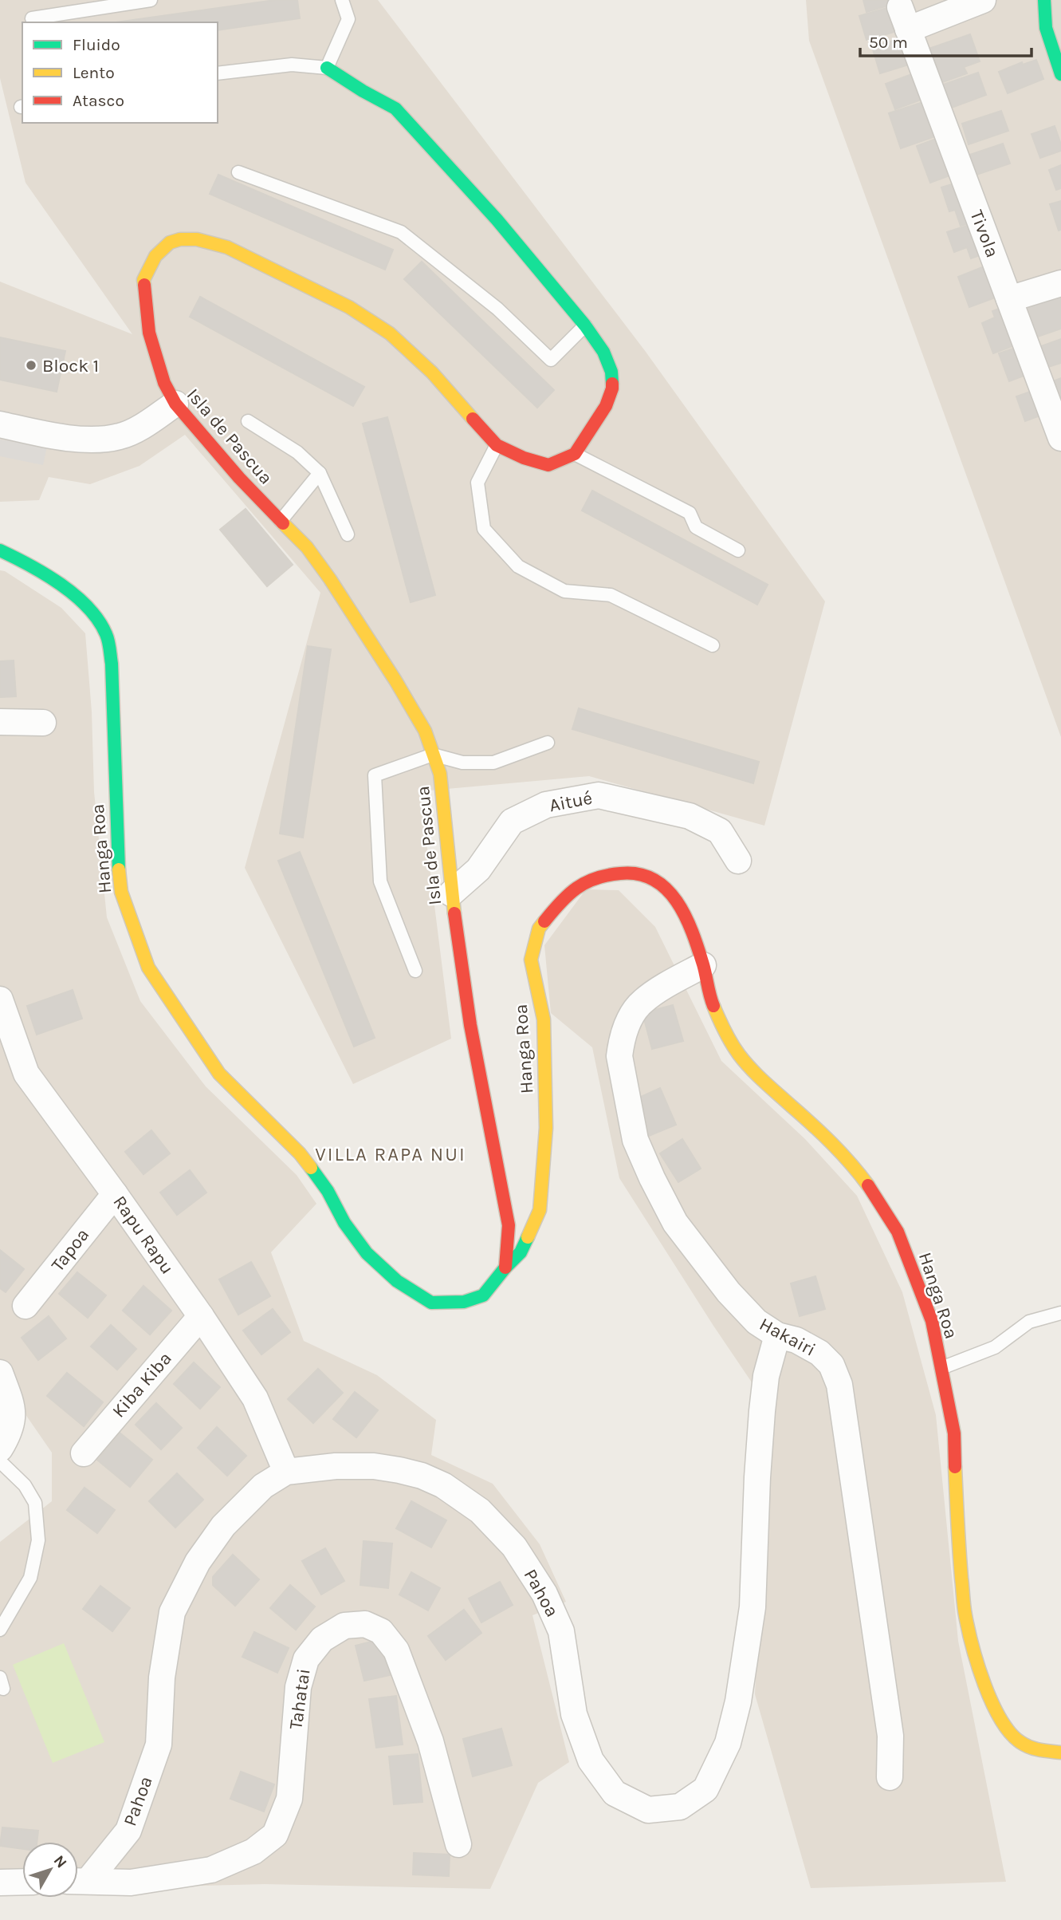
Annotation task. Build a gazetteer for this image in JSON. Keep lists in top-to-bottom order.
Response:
{
  "streets": {
    "street": [
      "Tivola",
      "Isla de Pascua",
      "Aitué",
      "Hanga Roa",
      "Rapu Rapu",
      "Tapoa",
      "Hakairi",
      "Kiba Kiba",
      "Pahoa",
      "Tahatai"
    ]
  },
  "crossings": [
    ["Isla de Pascua", "Aitué"],
    ["Isla de Pascua", "Hanga Roa"],
    ["Hanga Roa", "Hakairi"],
    ["Rapu Rapu", "Tapoa"],
    ["Rapu Rapu", "Kiba Kiba"],
    ["Rapu Rapu", "Pahoa"],
    ["Hakairi", "Pahoa"],
    ["Pahoa", "Tahatai"]
  ],
  "districts": ["VILLA RAPA NUI"],
  "places": ["Block 1"],
  "legend": ["Fluido", "Lento", "Atasco"],
  "scale_bar": "50 m",
  "north": "top right"
}
